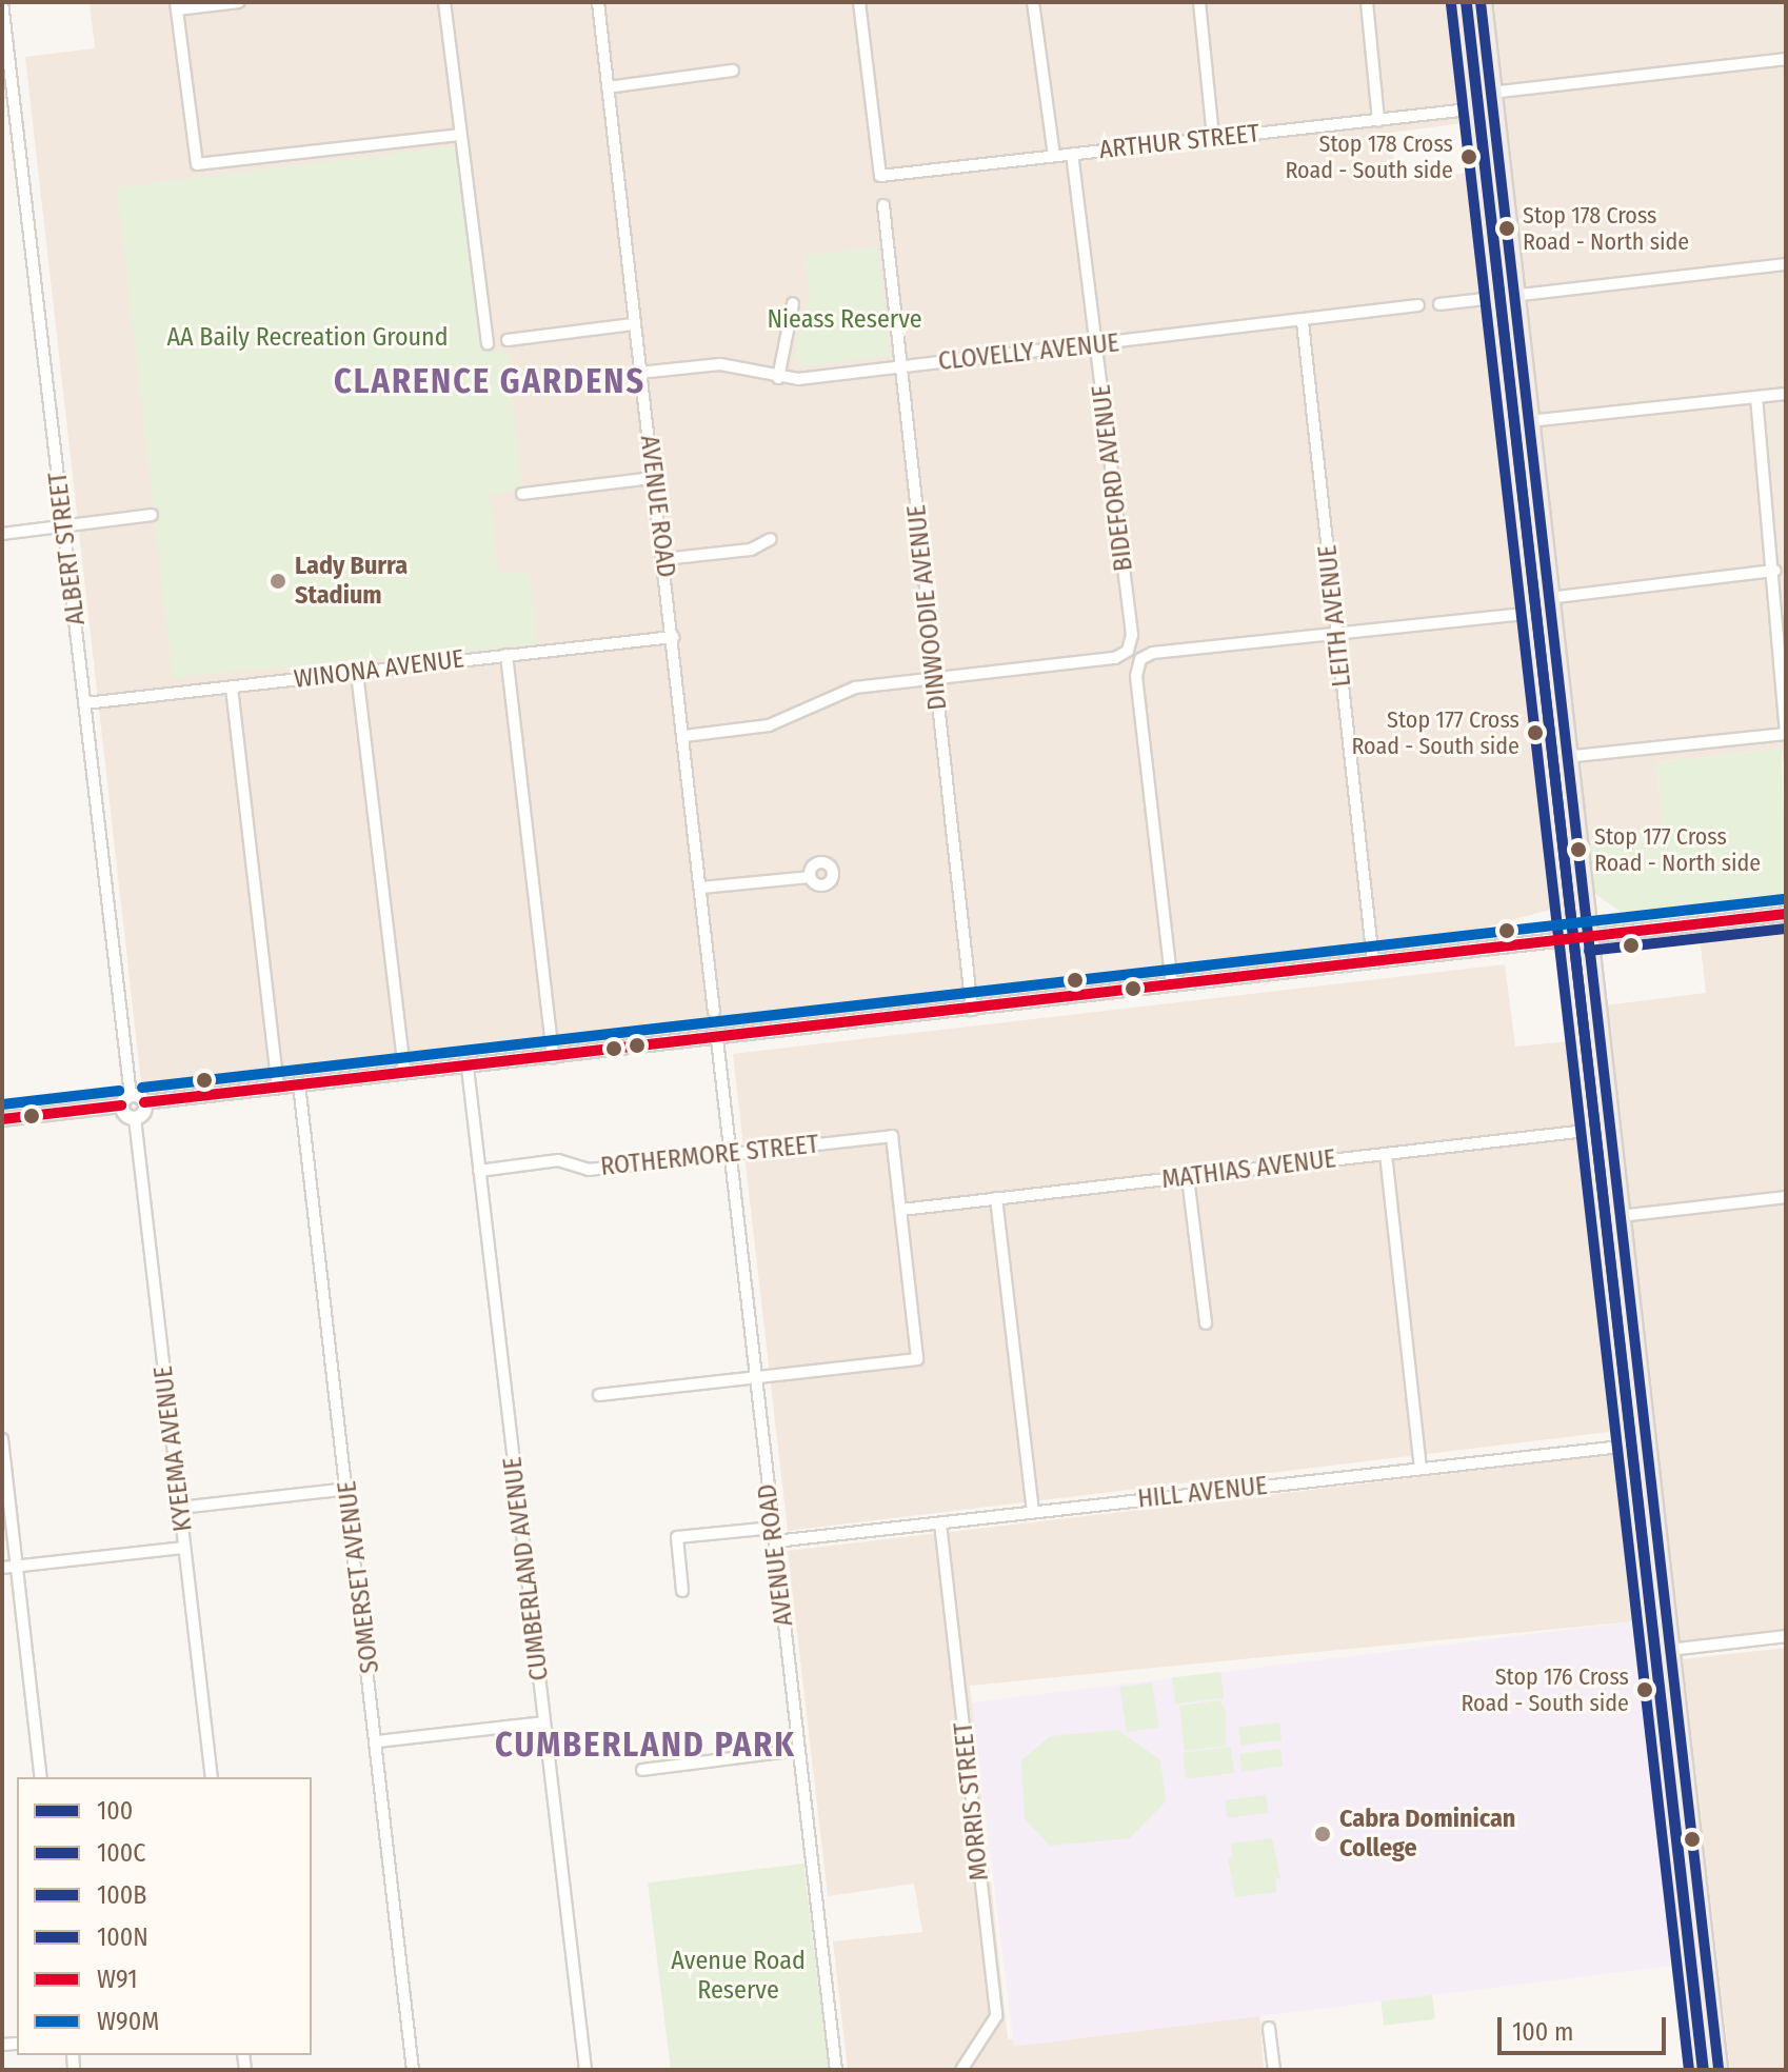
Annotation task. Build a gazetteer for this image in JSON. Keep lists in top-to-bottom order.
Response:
{
  "streets": {
    "street": [
      "ARTHUR STREET",
      "CLOVELLY AVENUE",
      "BIDEFORD AVENUE",
      "AVENUE ROAD",
      "ALBERT STREET",
      "DINWOODIE AVENUE",
      "LEITH AVENUE",
      "WINONA AVENUE",
      "ROTHERMORE STREET",
      "MATHIAS AVENUE",
      "KYEEMA AVENUE",
      "HILL AVENUE",
      "CUMBERLAND AVENUE",
      "SOMERSET AVENUE",
      "MORRIS STREET"
    ]
  },
  "crossings": [
    ["ARTHUR STREET", "BIDEFORD AVENUE"],
    ["CLOVELLY AVENUE", "BIDEFORD AVENUE"],
    ["CLOVELLY AVENUE", "AVENUE ROAD"],
    ["CLOVELLY AVENUE", "DINWOODIE AVENUE"],
    ["CLOVELLY AVENUE", "LEITH AVENUE"],
    ["BIDEFORD AVENUE", "DINWOODIE AVENUE"],
    ["AVENUE ROAD", "WINONA AVENUE"],
    ["AVENUE ROAD", "ROTHERMORE STREET"],
    ["AVENUE ROAD", "HILL AVENUE"],
    ["ALBERT STREET", "WINONA AVENUE"],
    ["ROTHERMORE STREET", "MATHIAS AVENUE"],
    ["ROTHERMORE STREET", "CUMBERLAND AVENUE"],
    ["HILL AVENUE", "MORRIS STREET"]
  ],
  "districts": ["CLARENCE GARDENS", "CUMBERLAND PARK"],
  "parks": ["Nieass Reserve", "AA Baily Recreation Ground", "Avenue Road Reserve"],
  "places": [
    "Stop 178 Cross Road - South side",
    "Stop 178 Cross Road - North side",
    "Lady Burra Stadium",
    "Stop 177 Cross Road - South side",
    "Stop 177 Cross Road - North side",
    "Stop 176 Cross Road - South side",
    "Cabra Dominican College"
  ],
  "lines": [
    "transit line 100",
    "transit line 100N",
    "transit line 100C",
    "transit line 100B",
    "transit line W90M",
    "transit line W91"
  ],
  "legend": [
    "100",
    "100C",
    "100B",
    "100N",
    "W91",
    "W90M"
  ],
  "scale_bar": "100 m"
}
